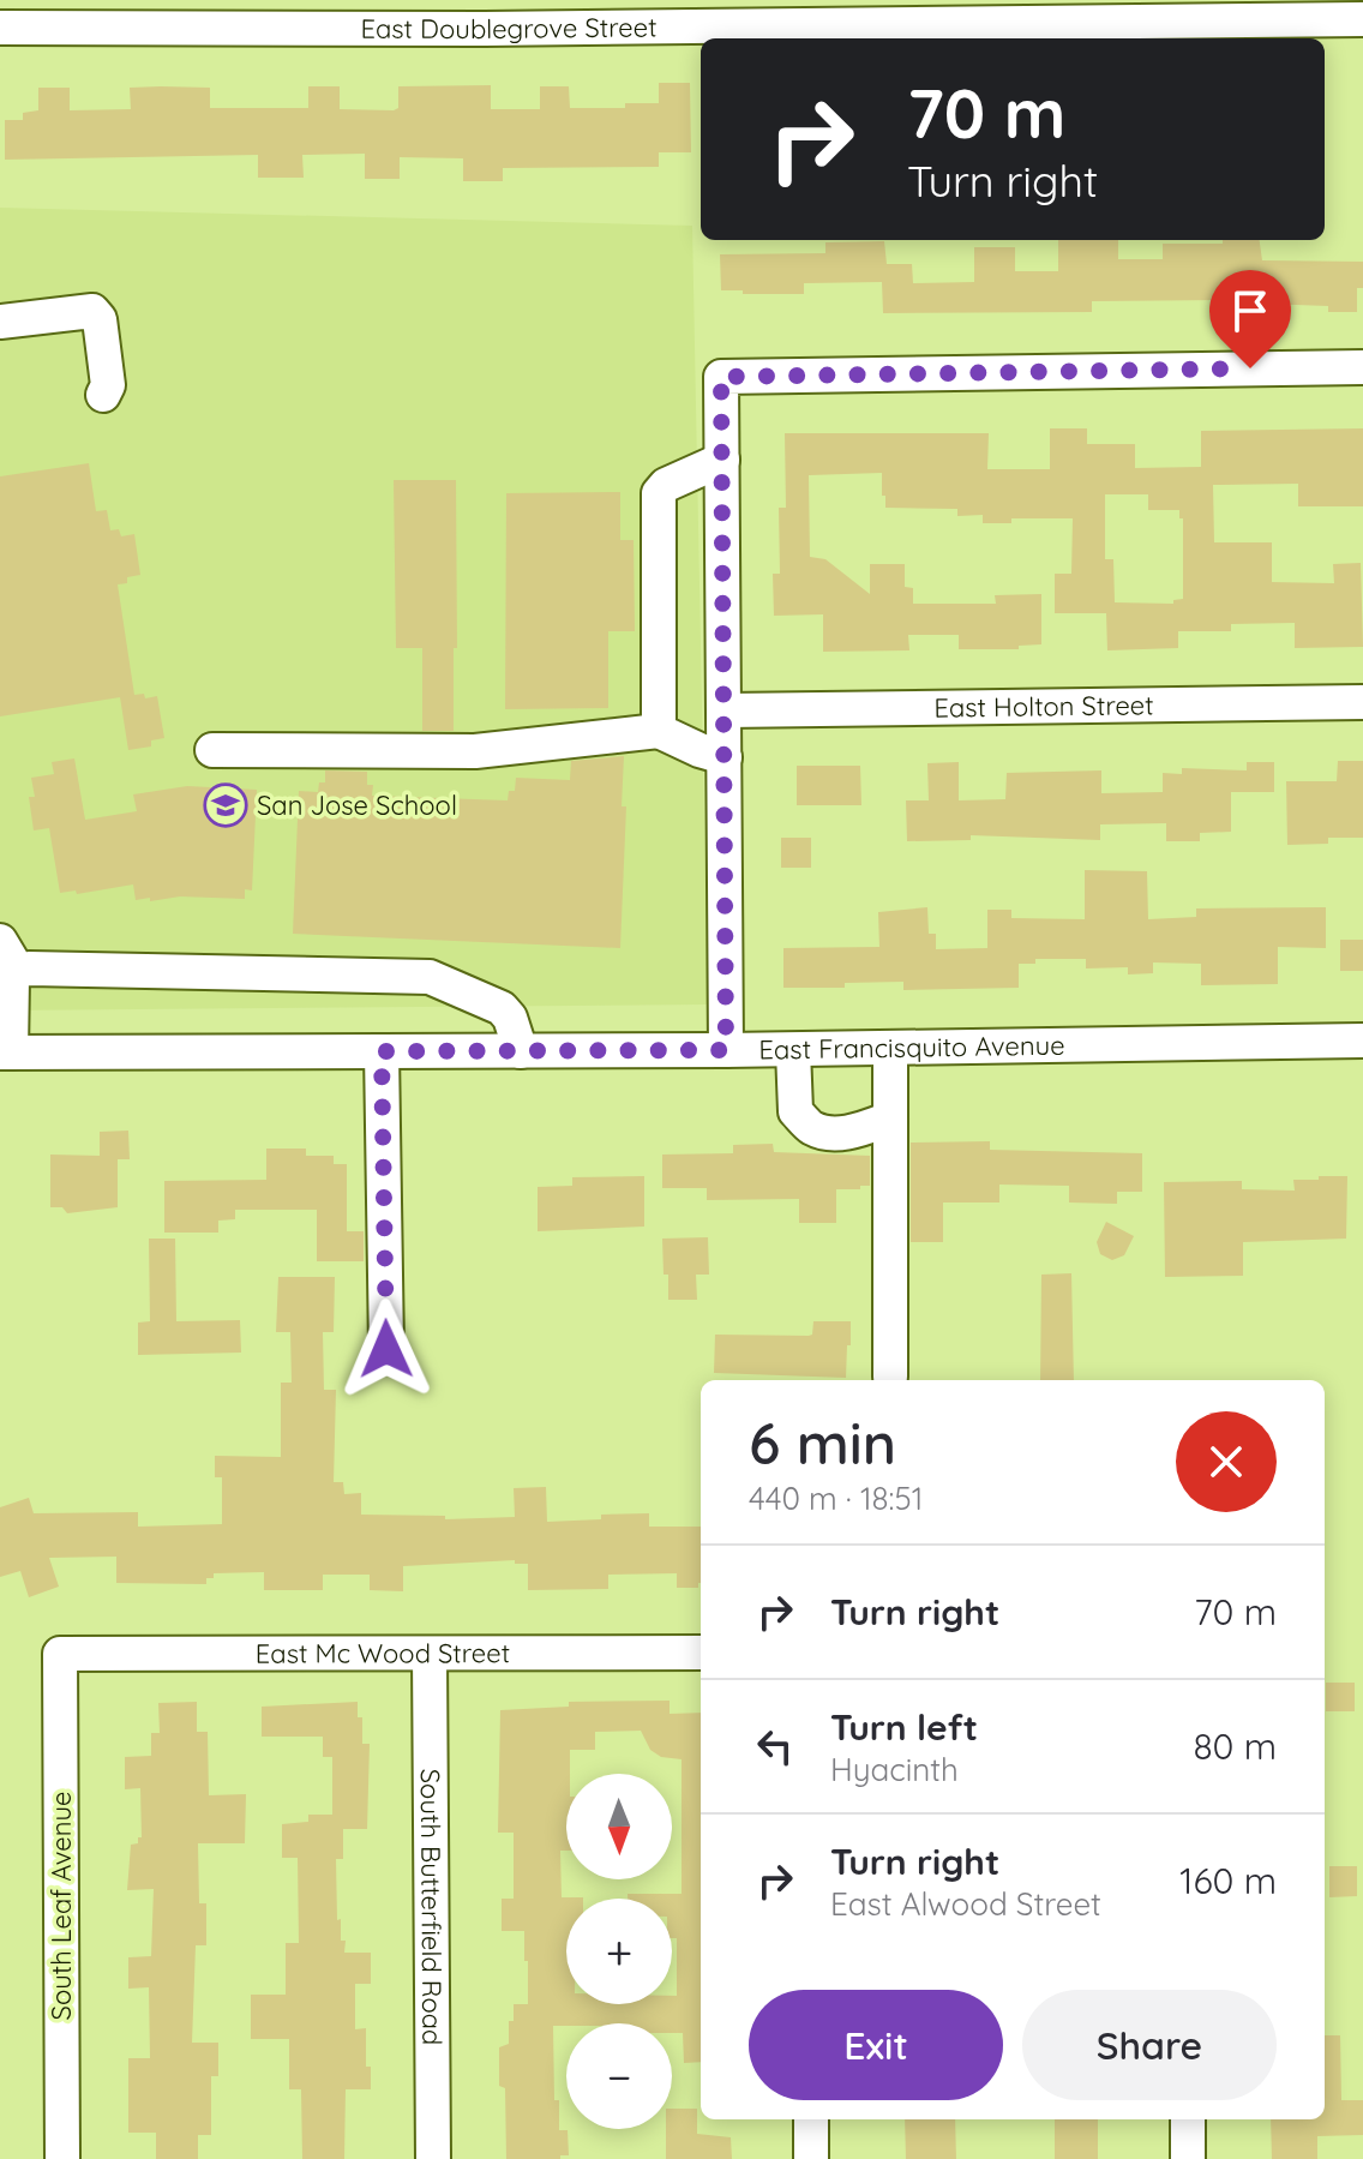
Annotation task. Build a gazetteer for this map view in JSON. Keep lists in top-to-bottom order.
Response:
{
  "streets": {
    "street": [
      "East Doublegrove Street",
      "East Holton Street",
      "East Francisquito Avenue",
      "East Mc Wood Street",
      "South Leaf Avenue",
      "South Butterfield Road"
    ]
  },
  "crossings": [
    ["East Mc Wood Street", "South Leaf Avenue"],
    ["East Mc Wood Street", "South Butterfield Road"]
  ],
  "places": {
    "school or university": ["San Jose School"]
  },
  "north": "bottom",
  "page": {
    "turn": ["70 m", "Turn right"],
    "heading": ["6 min", "440 m · 18:51"],
    "list": [
      {
        "name": "Turn right",
        "value": "70 m"
      },
      {
        "name": "Turn left",
        "note": "Hyacinth",
        "value": "80 m"
      },
      {
        "name": "Turn right",
        "note": "East Alwood Street",
        "value": "160 m"
      }
    ],
    "map_buttons": ["+", "−"],
    "buttons": ["Exit", "Share"]
  }
}
